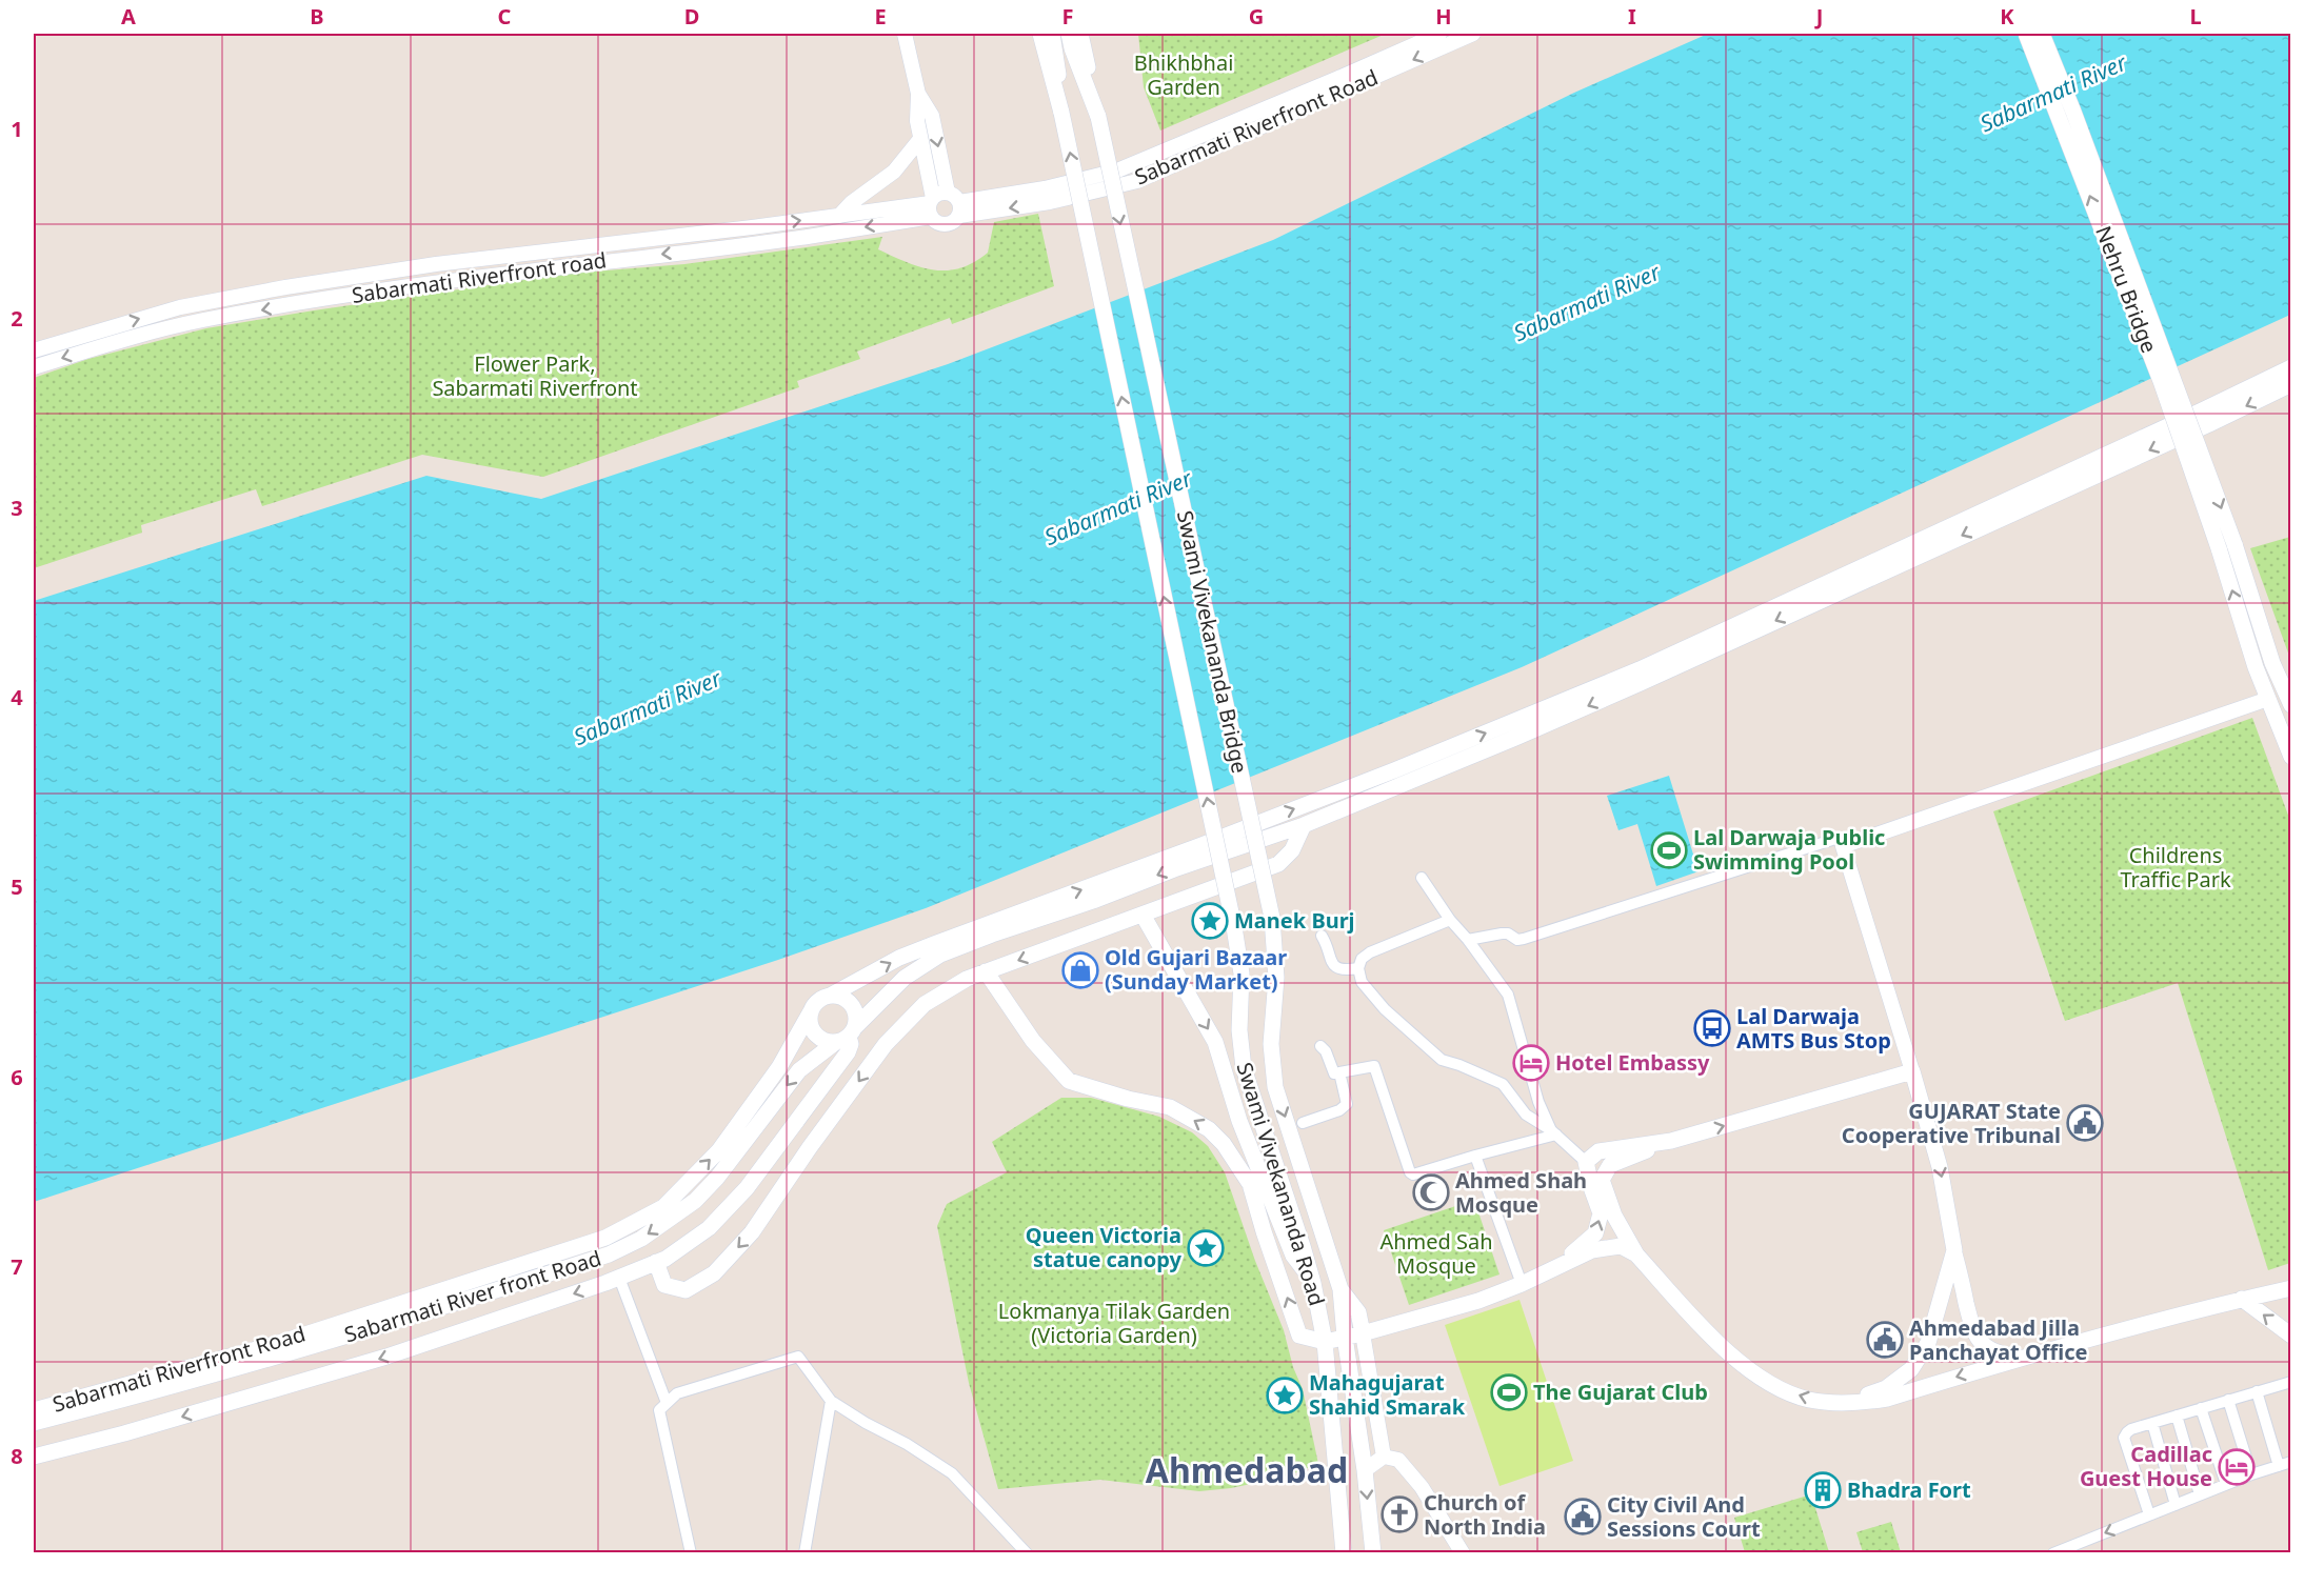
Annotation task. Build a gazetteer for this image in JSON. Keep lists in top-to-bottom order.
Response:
{
  "streets": {
    "main road": [
      "Sabarmati Riverfront Road",
      "Nehru Bridge",
      "Swami Vivekananda Bridge",
      "Swami Vivekananda Road",
      "Sabarmati River front Road"
    ],
    "street": ["Sabarmati Riverfront road"]
  },
  "crossings": [
    ["Sabarmati Riverfront Road", "Sabarmati River front Road"],
    ["Swami Vivekananda Bridge", "Swami Vivekananda Road"]
  ],
  "districts": ["Ahmedabad"],
  "water": ["Sabarmati River"],
  "parks": [
    "Bhikhbhai Garden",
    "Flower Park, Sabarmati Riverfront",
    "Childrens Traffic Park",
    "Ahmed Sah Mosque",
    "Lokmanya Tilak Garden (Victoria Garden)"
  ],
  "places": {
    "sports": ["Lal Darwaja Public Swimming Pool", "The Gujarat Club"],
    "place": ["Manek Burj", "Queen Victoria statue canopy", "Mahagujarat Shahid Smarak"],
    "shop": ["Old Gujari Bazaar (Sunday Market)"],
    "bus stop": ["Lal Darwaja AMTS Bus Stop"],
    "hotel": ["Hotel Embassy", "Cadillac Guest House"],
    "public building": ["GUJARAT State Cooperative Tribunal", "Ahmedabad Jilla Panchayat Office", "City Civil And Sessions Court"],
    "mosque": ["Ahmed Shah Mosque"],
    "building": ["Bhadra Fort"],
    "church": ["Church of North India"]
  },
  "grid": {
    "columns": [
      "A",
      "B",
      "C",
      "D",
      "E",
      "F",
      "G",
      "H",
      "I",
      "J",
      "K",
      "L"
    ],
    "rows": [
      "1",
      "2",
      "3",
      "4",
      "5",
      "6",
      "7",
      "8"
    ]
  }
}
